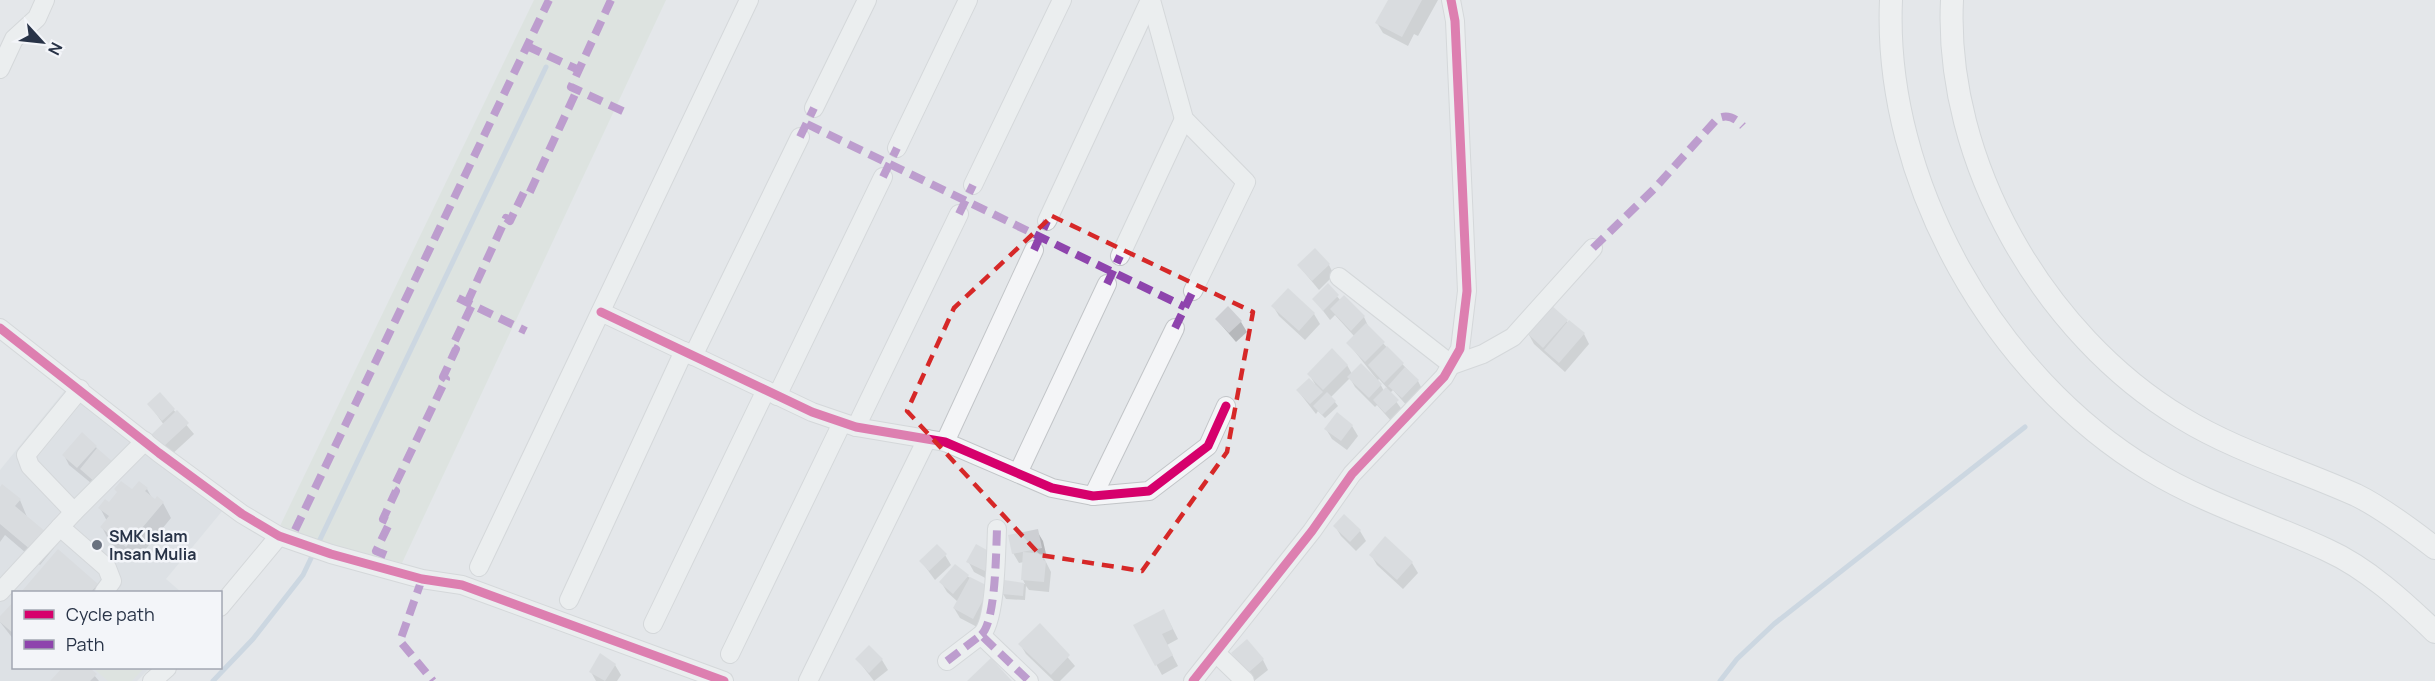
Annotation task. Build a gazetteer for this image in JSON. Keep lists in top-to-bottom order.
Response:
{
  "places": ["SMK Islam Insan Mulia"],
  "legend": ["Cycle path", "Path"],
  "north": "bottom right"
}
